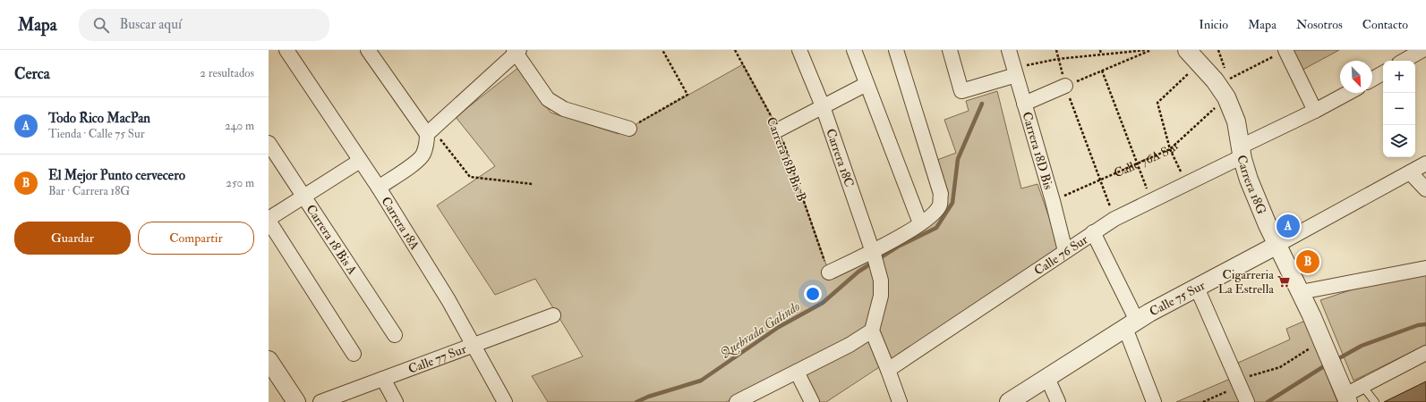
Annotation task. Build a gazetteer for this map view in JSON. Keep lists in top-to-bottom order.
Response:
{
  "streets": {
    "street": [
      "Carrera 18D Bis",
      "Carrera 18C",
      "Carrera 18G",
      "Carrera 18A",
      "Carrera 18 Bis A",
      "Calle 76 Sur",
      "Calle 75 Sur",
      "Calle 77 Sur"
    ],
    "path": ["Calle 76A Sur", "Carrera 18B Bis B"]
  },
  "crossings": [
    ["Carrera 18D Bis", "Calle 76A Sur"],
    ["Carrera 18D Bis", "Calle 76 Sur"],
    ["Calle 76A Sur", "Carrera 18G"],
    ["Carrera 18G", "Calle 76 Sur"],
    ["Carrera 18G", "Calle 75 Sur"],
    ["Carrera 18A", "Calle 77 Sur"]
  ],
  "water": ["Quebrada Galindo"],
  "places": {
    "supermarket": ["Cigarreria La Estrella"]
  },
  "north": "bottom right",
  "page": {
    "header": "Mapa",
    "search": "Buscar aquí",
    "nav": [
      "Inicio",
      "Mapa",
      "Nosotros",
      "Contacto"
    ],
    "heading": ["Cerca", "2 resultados"],
    "map_buttons": ["+", "−"],
    "list": [
      {
        "mark": "A",
        "name": "Todo Rico MacPan",
        "note": "Tienda · Calle 75 Sur",
        "value": "240 m"
      },
      {
        "mark": "B",
        "name": "El Mejor Punto cervecero",
        "note": "Bar · Carrera 18G",
        "value": "250 m"
      }
    ],
    "buttons": ["Guardar", "Compartir"],
    "pins": ["A", "B"]
  }
}
